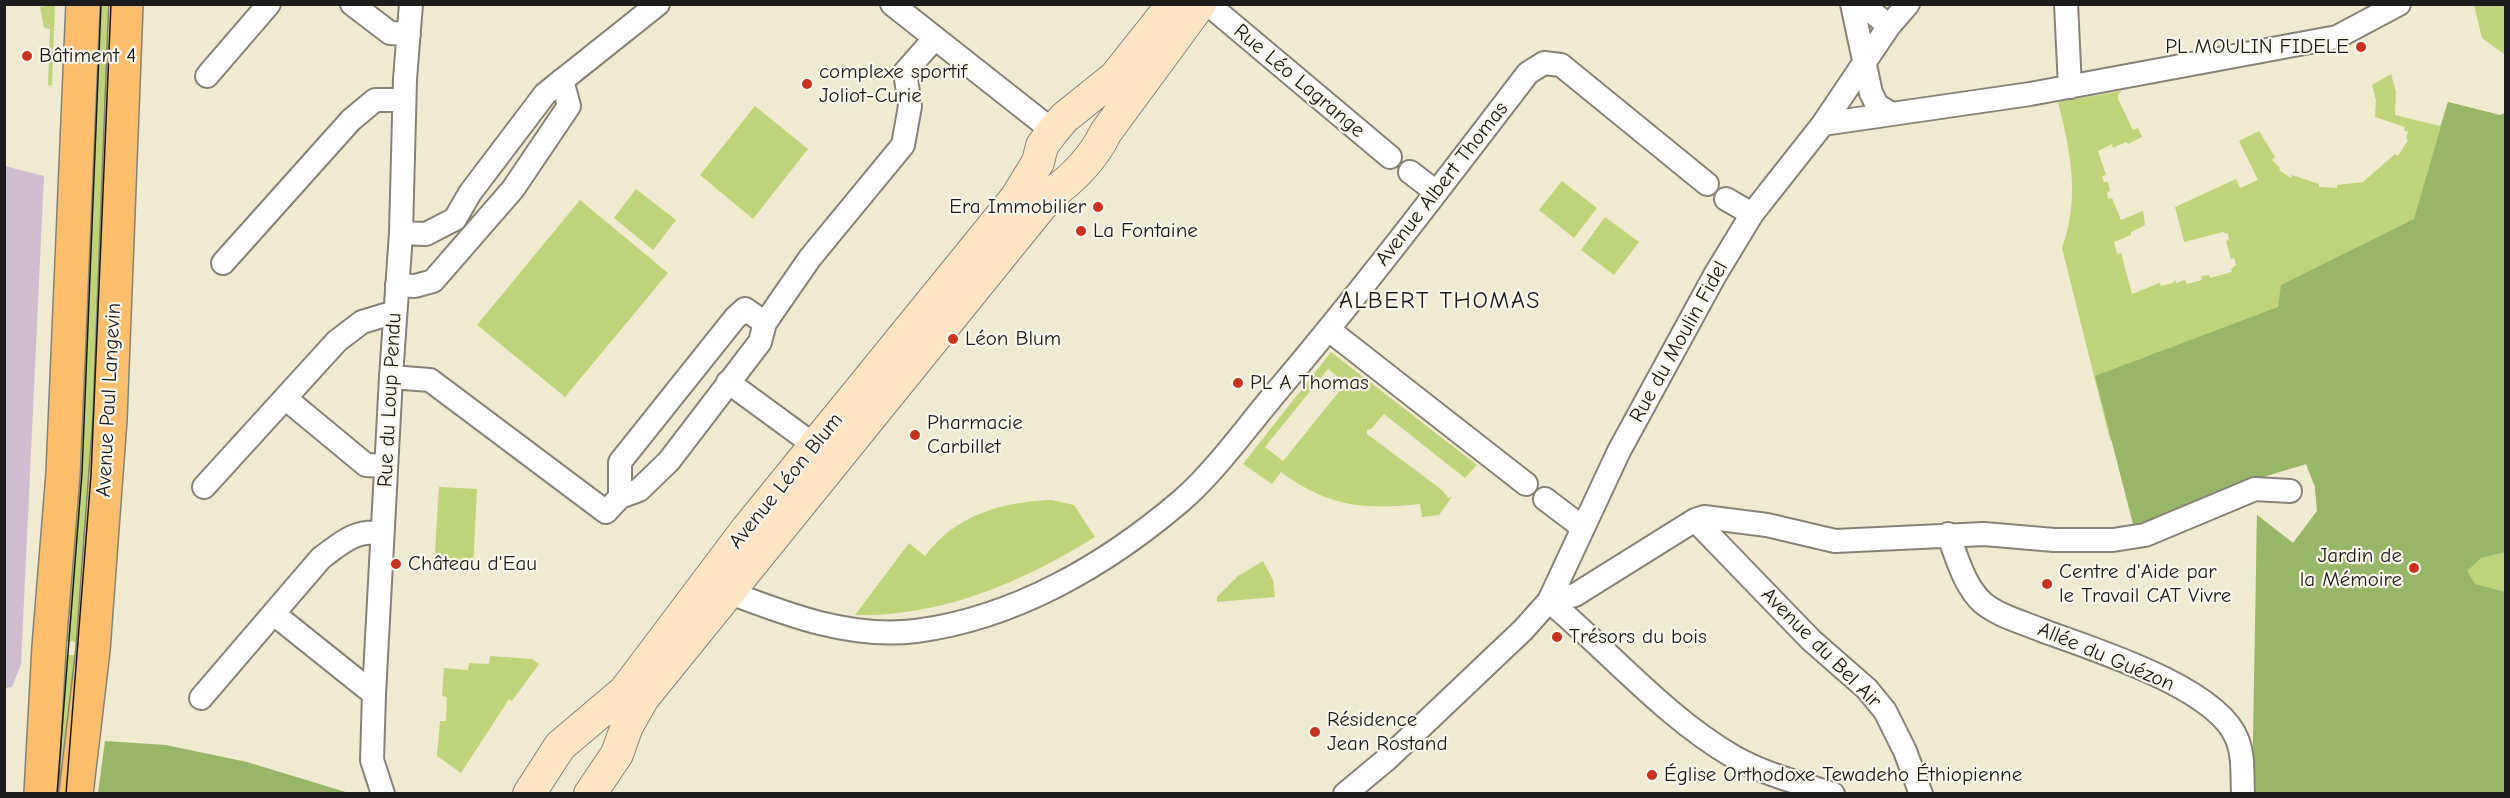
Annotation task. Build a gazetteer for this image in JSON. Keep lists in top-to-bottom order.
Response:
{
  "streets": {
    "main road": ["Avenue Paul Langevin", "Avenue Léon Blum"],
    "street": [
      "Rue Léo Lagrange",
      "Avenue Albert Thomas",
      "Rue du Moulin Fidel",
      "Rue du Loup Pendu",
      "Avenue du Bel Air",
      "Allée du Guézon"
    ]
  },
  "crossings": [
    ["Avenue Albert Thomas", "Avenue Léon Blum"]
  ],
  "districts": ["ALBERT THOMAS"],
  "places": [
    "PL MOULIN FIDELE",
    "Bâtiment 4",
    "complexe sportif Joliot-Curie",
    "Era Immobilier",
    "La Fontaine",
    "Léon Blum",
    "PL A Thomas",
    "Pharmacie Carbillet",
    "Château d'Eau",
    "Jardin de la Mémoire",
    "Centre d'Aide par le Travail CAT Vivre",
    "Trésors du bois",
    "Résidence Jean Rostand",
    "Église Orthodoxe Tewadeho Éthiopienne"
  ]
}
